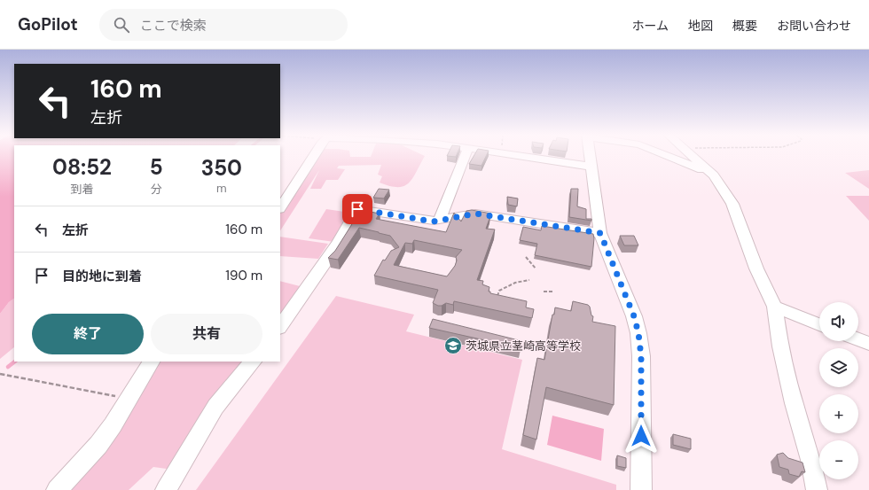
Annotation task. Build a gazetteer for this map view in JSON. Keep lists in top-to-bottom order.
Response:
{
  "places": {
    "school or university": ["茨城県立茎崎高等学校"]
  },
  "page": {
    "header": "GoPilot",
    "search": "ここで検索",
    "nav": [
      "ホーム",
      "地図",
      "概要",
      "お問い合わせ"
    ],
    "turn": ["160 m", "左折"],
    "eta": [
      "08:52",
      "到着",
      "5",
      "分",
      "350",
      "m"
    ],
    "list": [
      {
        "name": "左折",
        "value": "160 m"
      },
      {
        "name": "目的地に到着",
        "value": "190 m"
      }
    ],
    "map_buttons": ["+", "−"],
    "buttons": ["終了", "共有"]
  }
}
